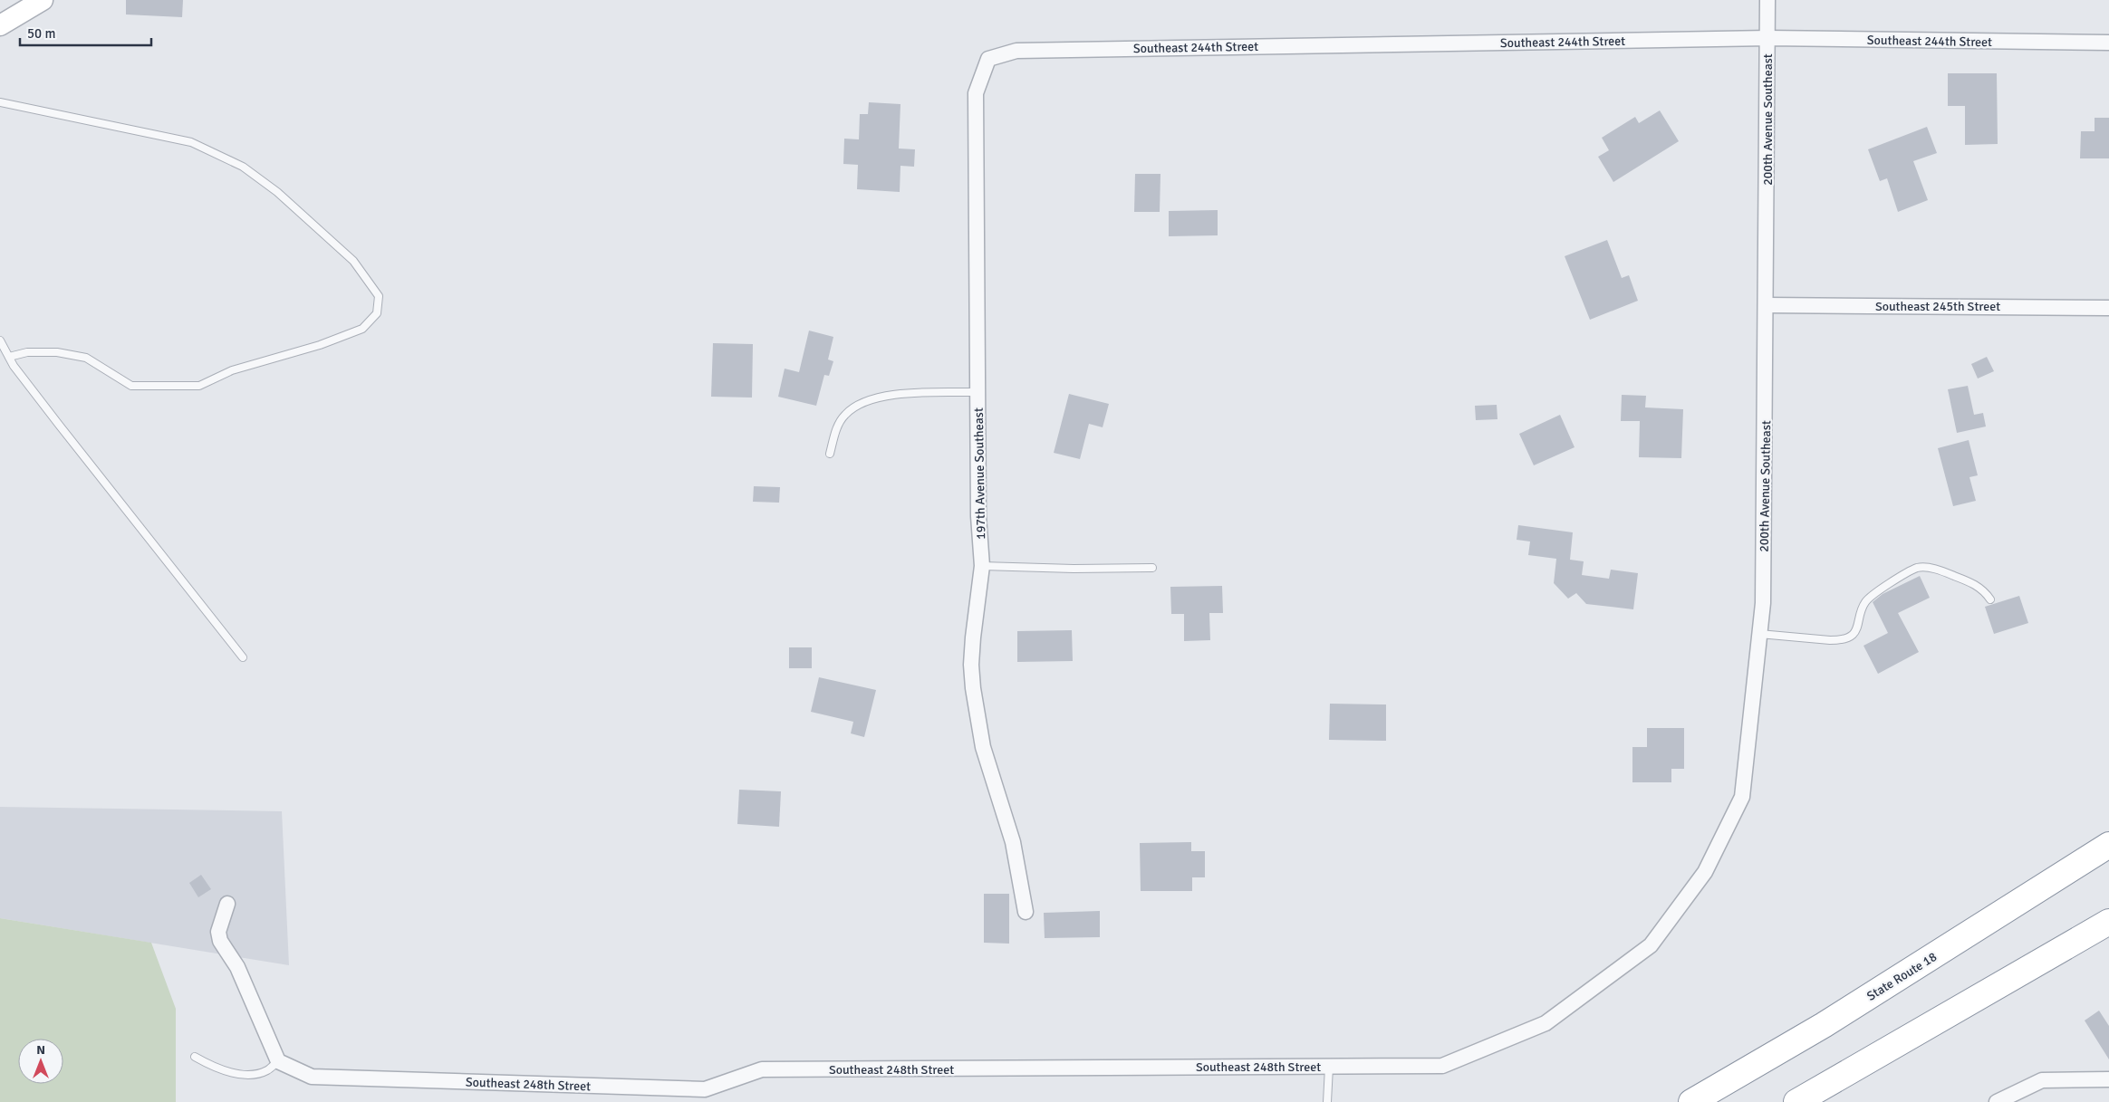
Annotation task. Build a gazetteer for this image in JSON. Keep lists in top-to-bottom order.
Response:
{
  "streets": {
    "highway": ["State Route 18"],
    "street": [
      "Southeast 244th Street",
      "200th Avenue Southeast",
      "Southeast 245th Street",
      "197th Avenue Southeast",
      "Southeast 248th Street"
    ]
  },
  "crossings": [
    ["Southeast 244th Street", "200th Avenue Southeast"],
    ["Southeast 244th Street", "197th Avenue Southeast"],
    ["200th Avenue Southeast", "Southeast 245th Street"],
    ["200th Avenue Southeast", "Southeast 248th Street"]
  ],
  "scale_bar": "50 m",
  "north": "top"
}
